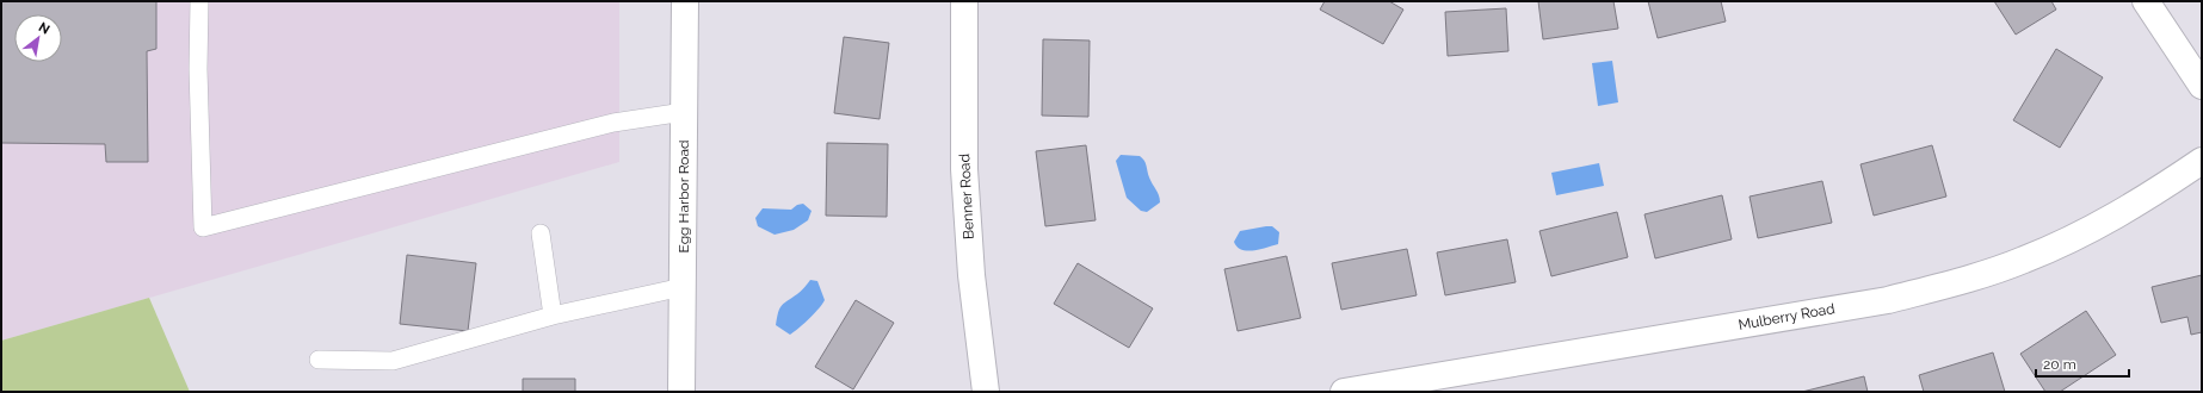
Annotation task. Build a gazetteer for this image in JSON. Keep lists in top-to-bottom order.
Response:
{
  "streets": {
    "street": ["Egg Harbor Road", "Benner Road", "Mulberry Road"]
  },
  "scale_bar": "20 m",
  "north": "top right"
}
